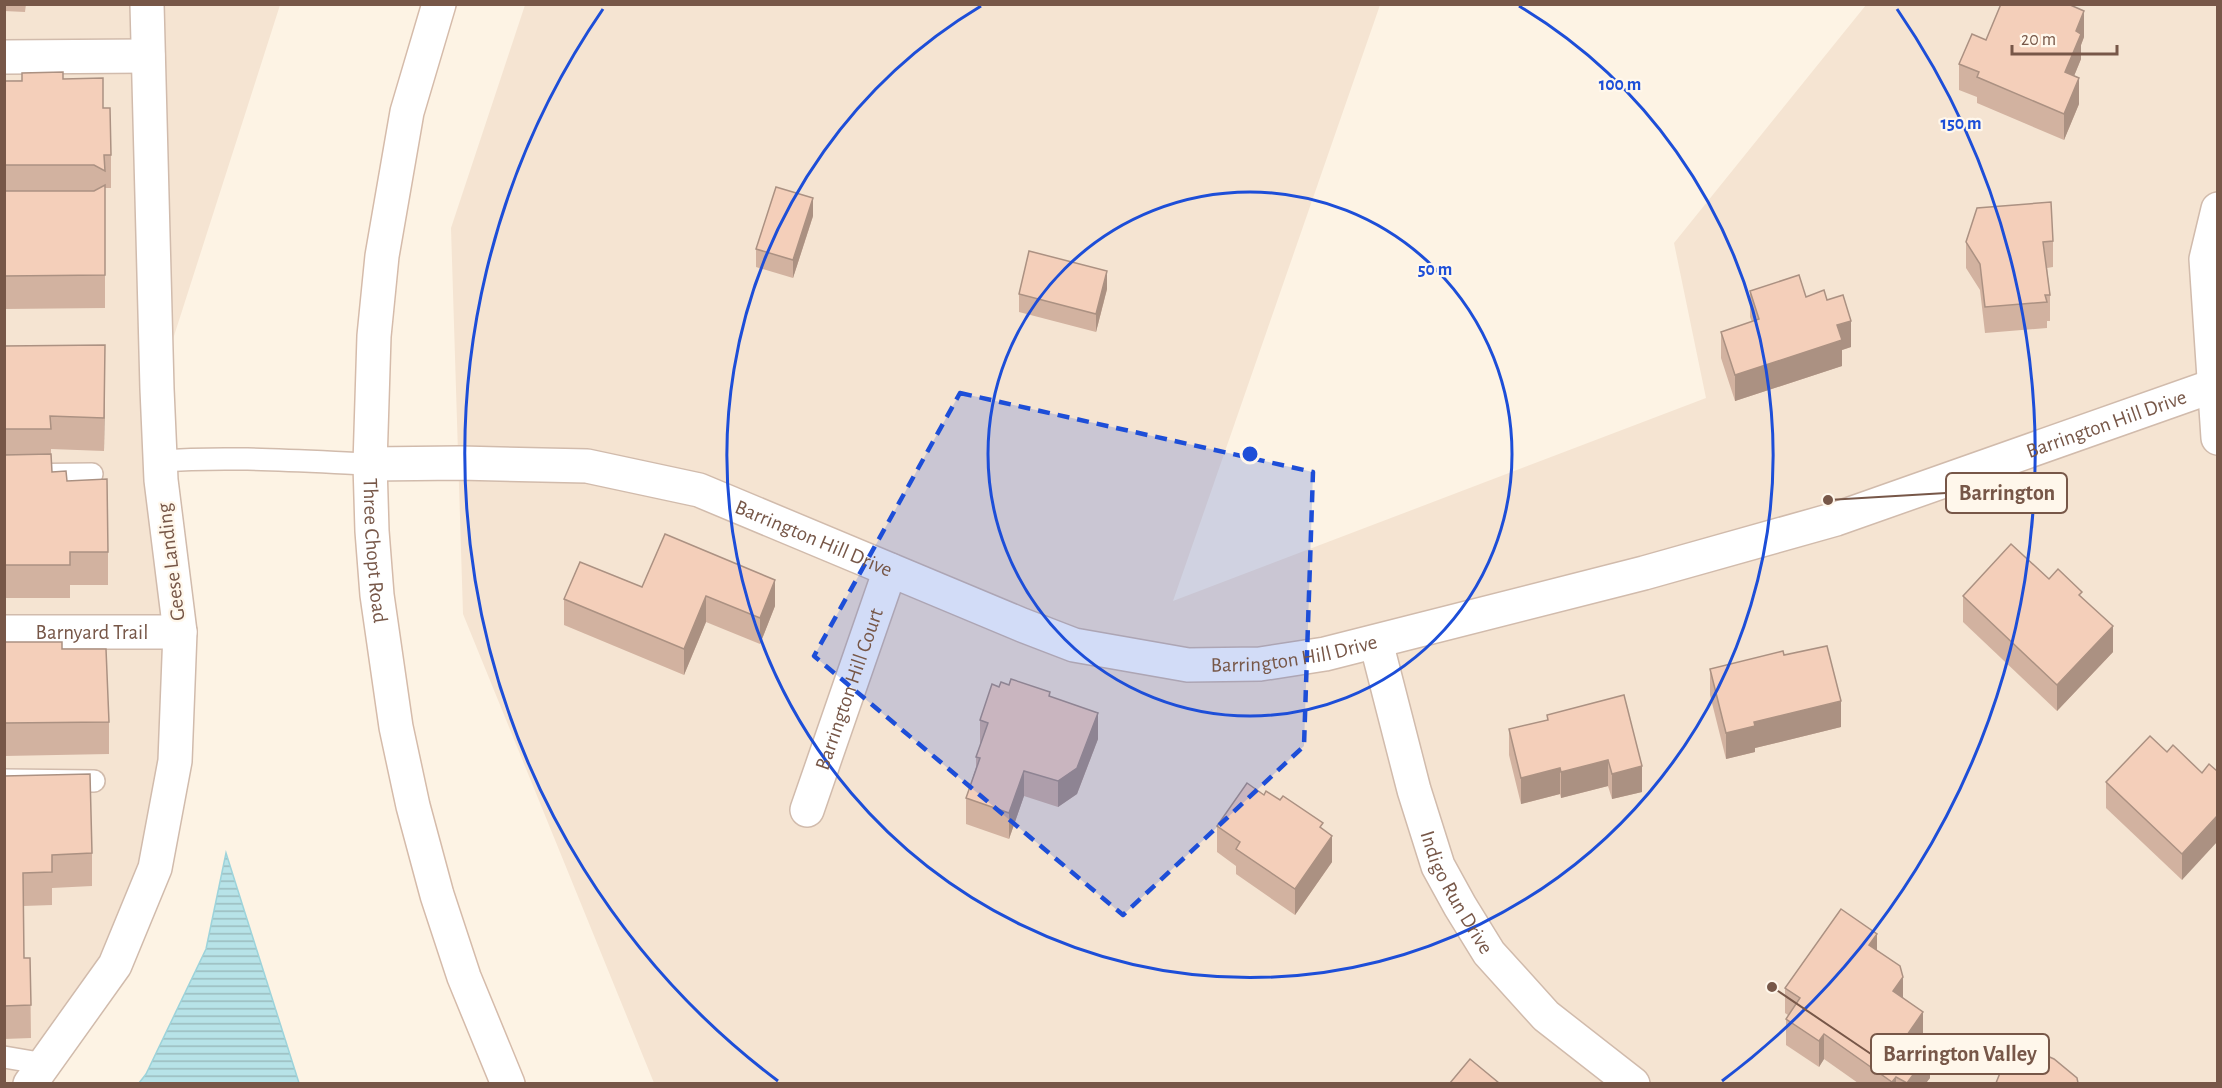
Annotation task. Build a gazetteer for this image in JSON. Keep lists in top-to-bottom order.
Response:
{
  "streets": {
    "street": [
      "Barrington Hill Drive",
      "Three Chopt Road",
      "Geese Landing",
      "Barnyard Trail",
      "Barrington Hill Court",
      "Indigo Run Drive"
    ]
  },
  "crossings": [
    ["Barrington Hill Drive", "Three Chopt Road"],
    ["Barrington Hill Drive", "Barrington Hill Court"],
    ["Barrington Hill Drive", "Indigo Run Drive"],
    ["Geese Landing", "Barnyard Trail"]
  ],
  "places": ["Barrington", "Barrington Valley"],
  "scale_bar": "20 m",
  "rings": ["100 m", "150 m", "50 m"]
}
